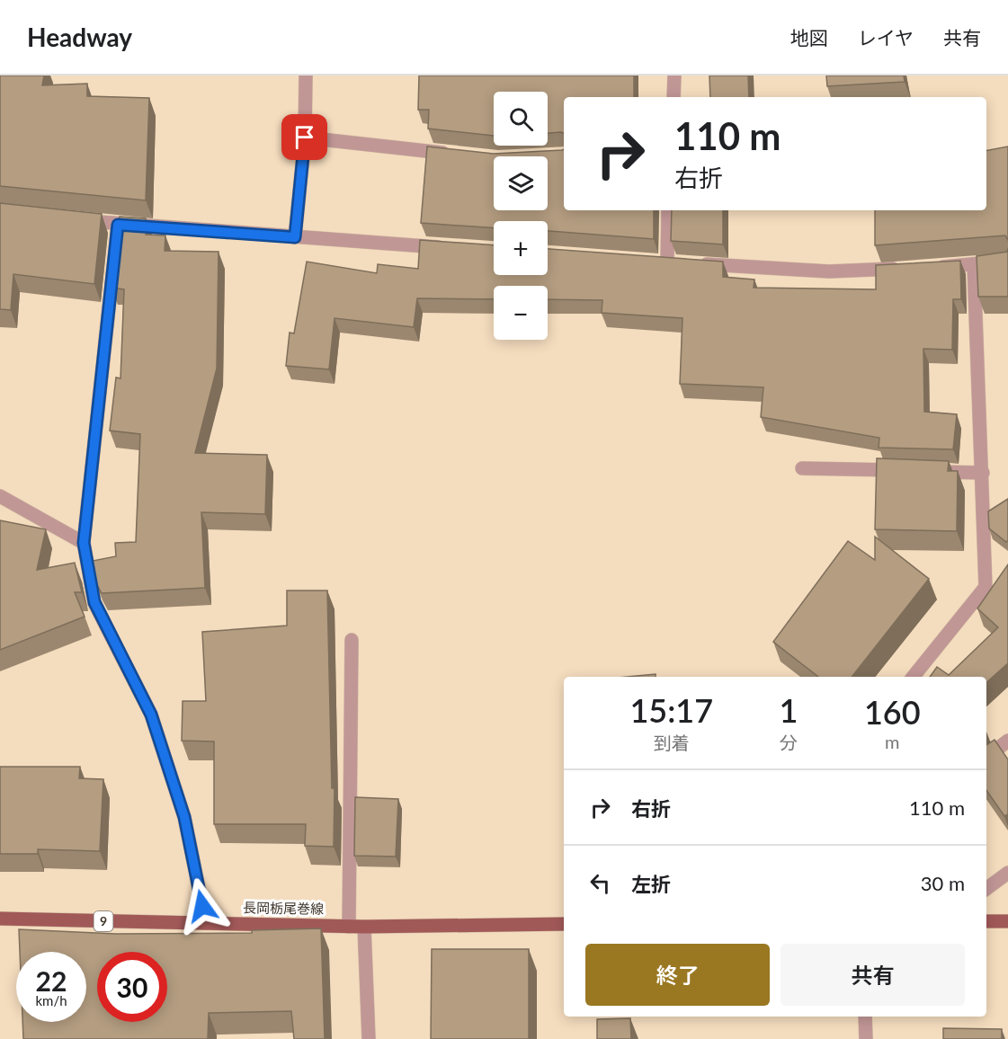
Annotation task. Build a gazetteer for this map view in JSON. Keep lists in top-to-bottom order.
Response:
{
  "streets": {
    "main road": ["長岡栃尾巻線", "9"]
  },
  "page": {
    "header": "Headway",
    "nav": ["地図", "レイヤ", "共有"],
    "map_buttons": ["+", "−"],
    "turn": ["110 m", "右折"],
    "eta": [
      "15:17",
      "到着",
      "1",
      "分",
      "160",
      "m"
    ],
    "list": [
      {
        "name": "右折",
        "value": "110 m"
      },
      {
        "name": "左折",
        "value": "30 m"
      }
    ],
    "buttons": ["終了", "共有"],
    "speed": "22 km/h",
    "limit": "30"
  }
}
